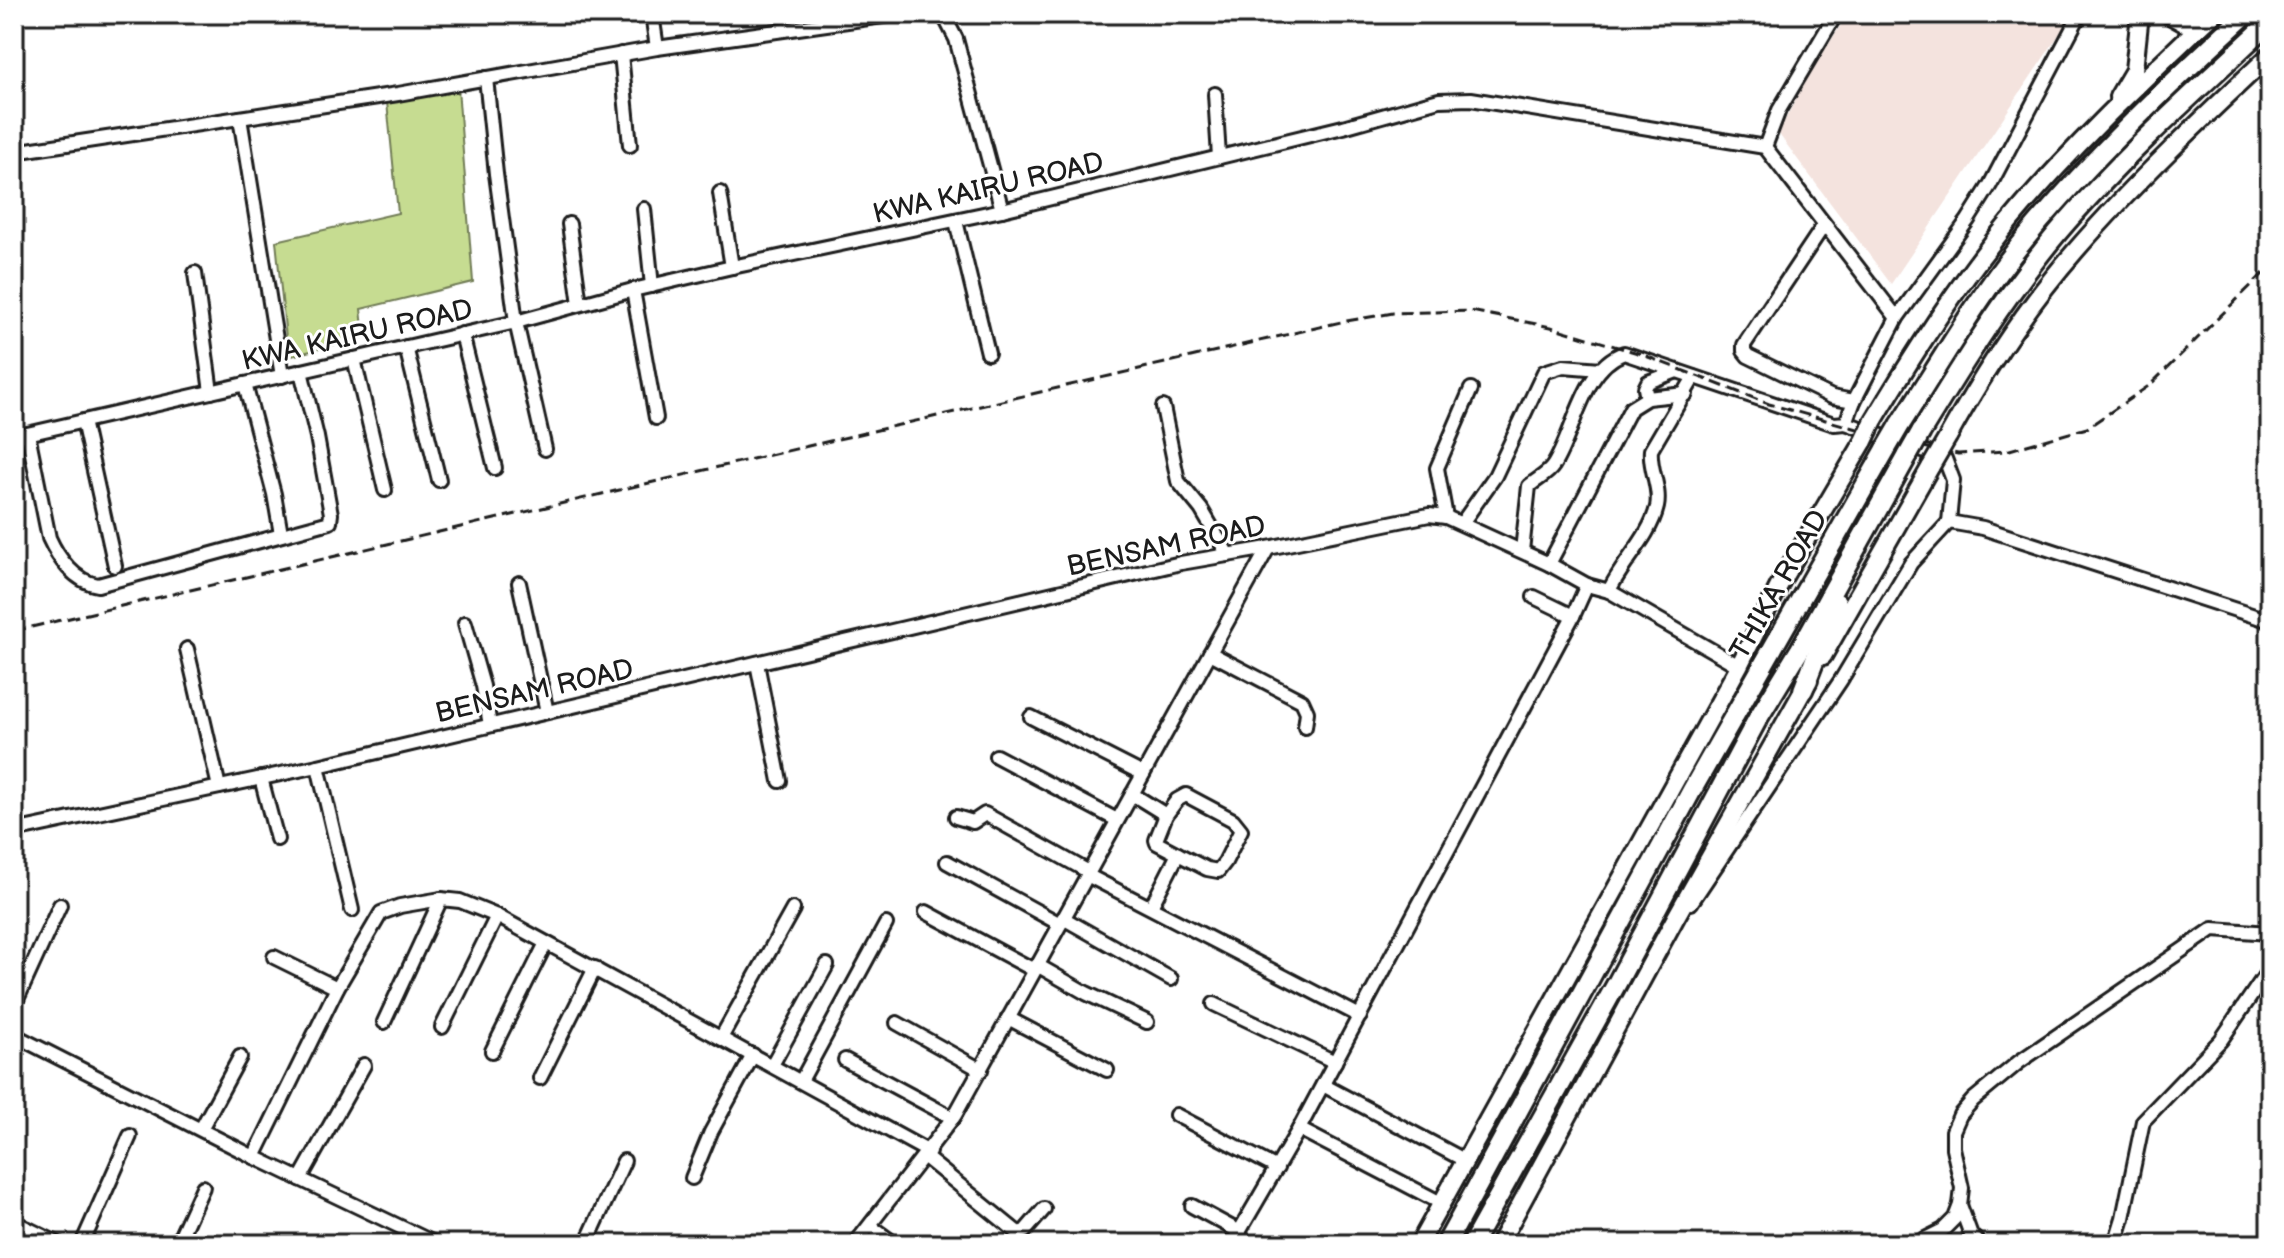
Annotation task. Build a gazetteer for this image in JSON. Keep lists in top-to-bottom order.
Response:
{
  "streets": {
    "highway": ["THIKA ROAD"],
    "street": ["KWA KAIRU ROAD", "BENSAM ROAD"]
  },
  "crossings": [
    ["BENSAM ROAD", "THIKA ROAD"]
  ]
}
